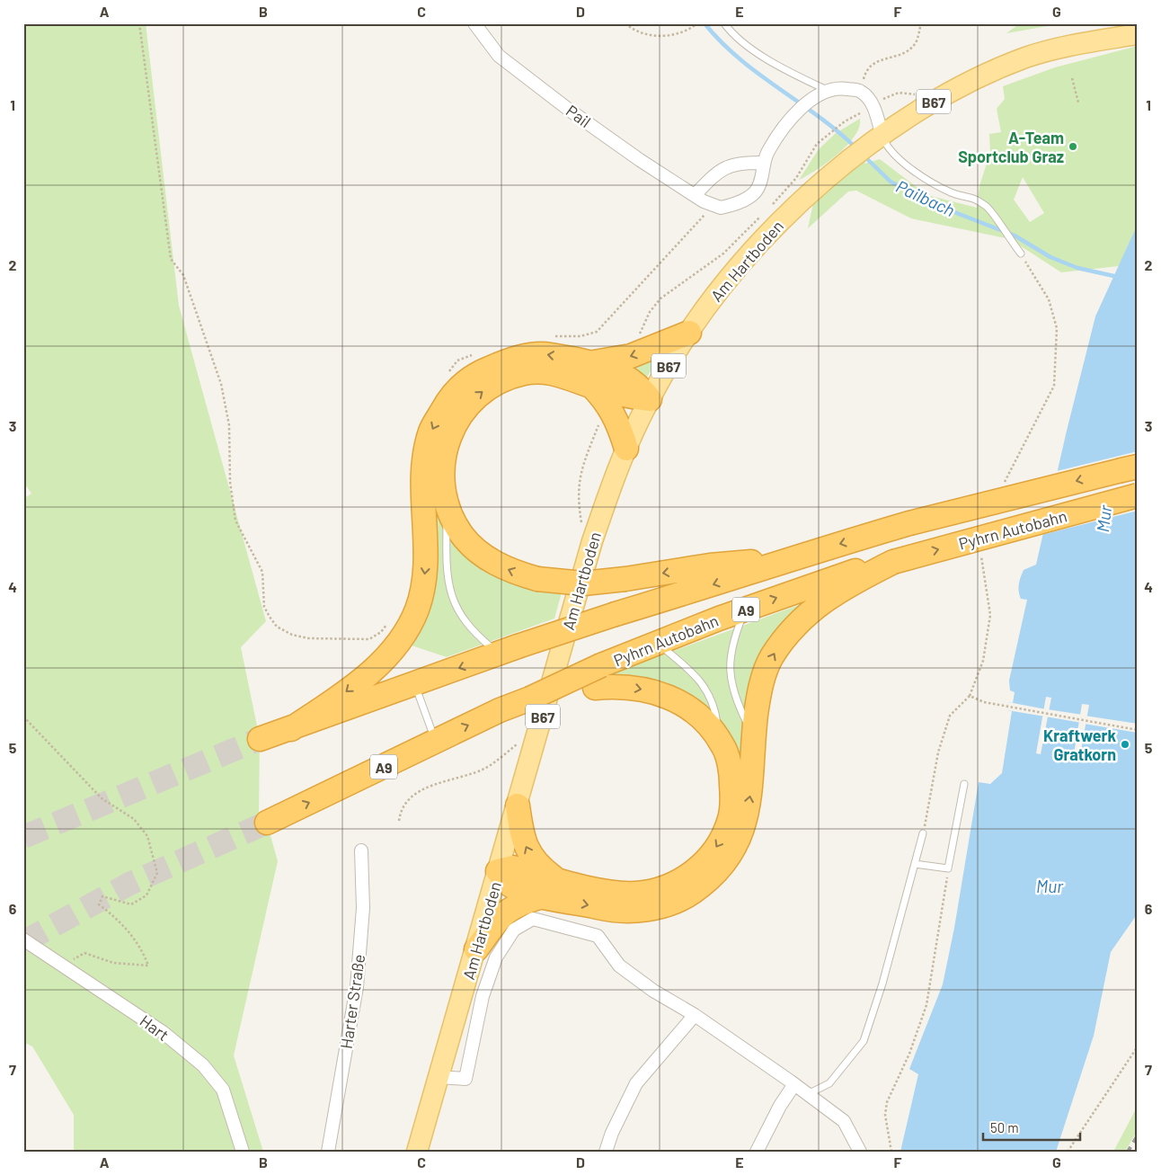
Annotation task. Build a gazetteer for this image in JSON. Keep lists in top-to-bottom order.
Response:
{
  "streets": {
    "highway": ["Pyhrn Autobahn", "A9"],
    "main road": ["B67", "Am Hartboden"],
    "street": ["Pail", "Harter Straße", "Hart"]
  },
  "crossings": [
    ["B67", "Am Hartboden"],
    ["Pyhrn Autobahn", "A9"]
  ],
  "water": ["Pailbach", "Mur"],
  "places": ["A-Team Sportclub Graz", "Kraftwerk Gratkorn"],
  "scale_bar": "50 m",
  "grid": {
    "columns": [
      "A",
      "B",
      "C",
      "D",
      "E",
      "F",
      "G"
    ],
    "rows": [
      "1",
      "2",
      "3",
      "4",
      "5",
      "6",
      "7"
    ]
  }
}
